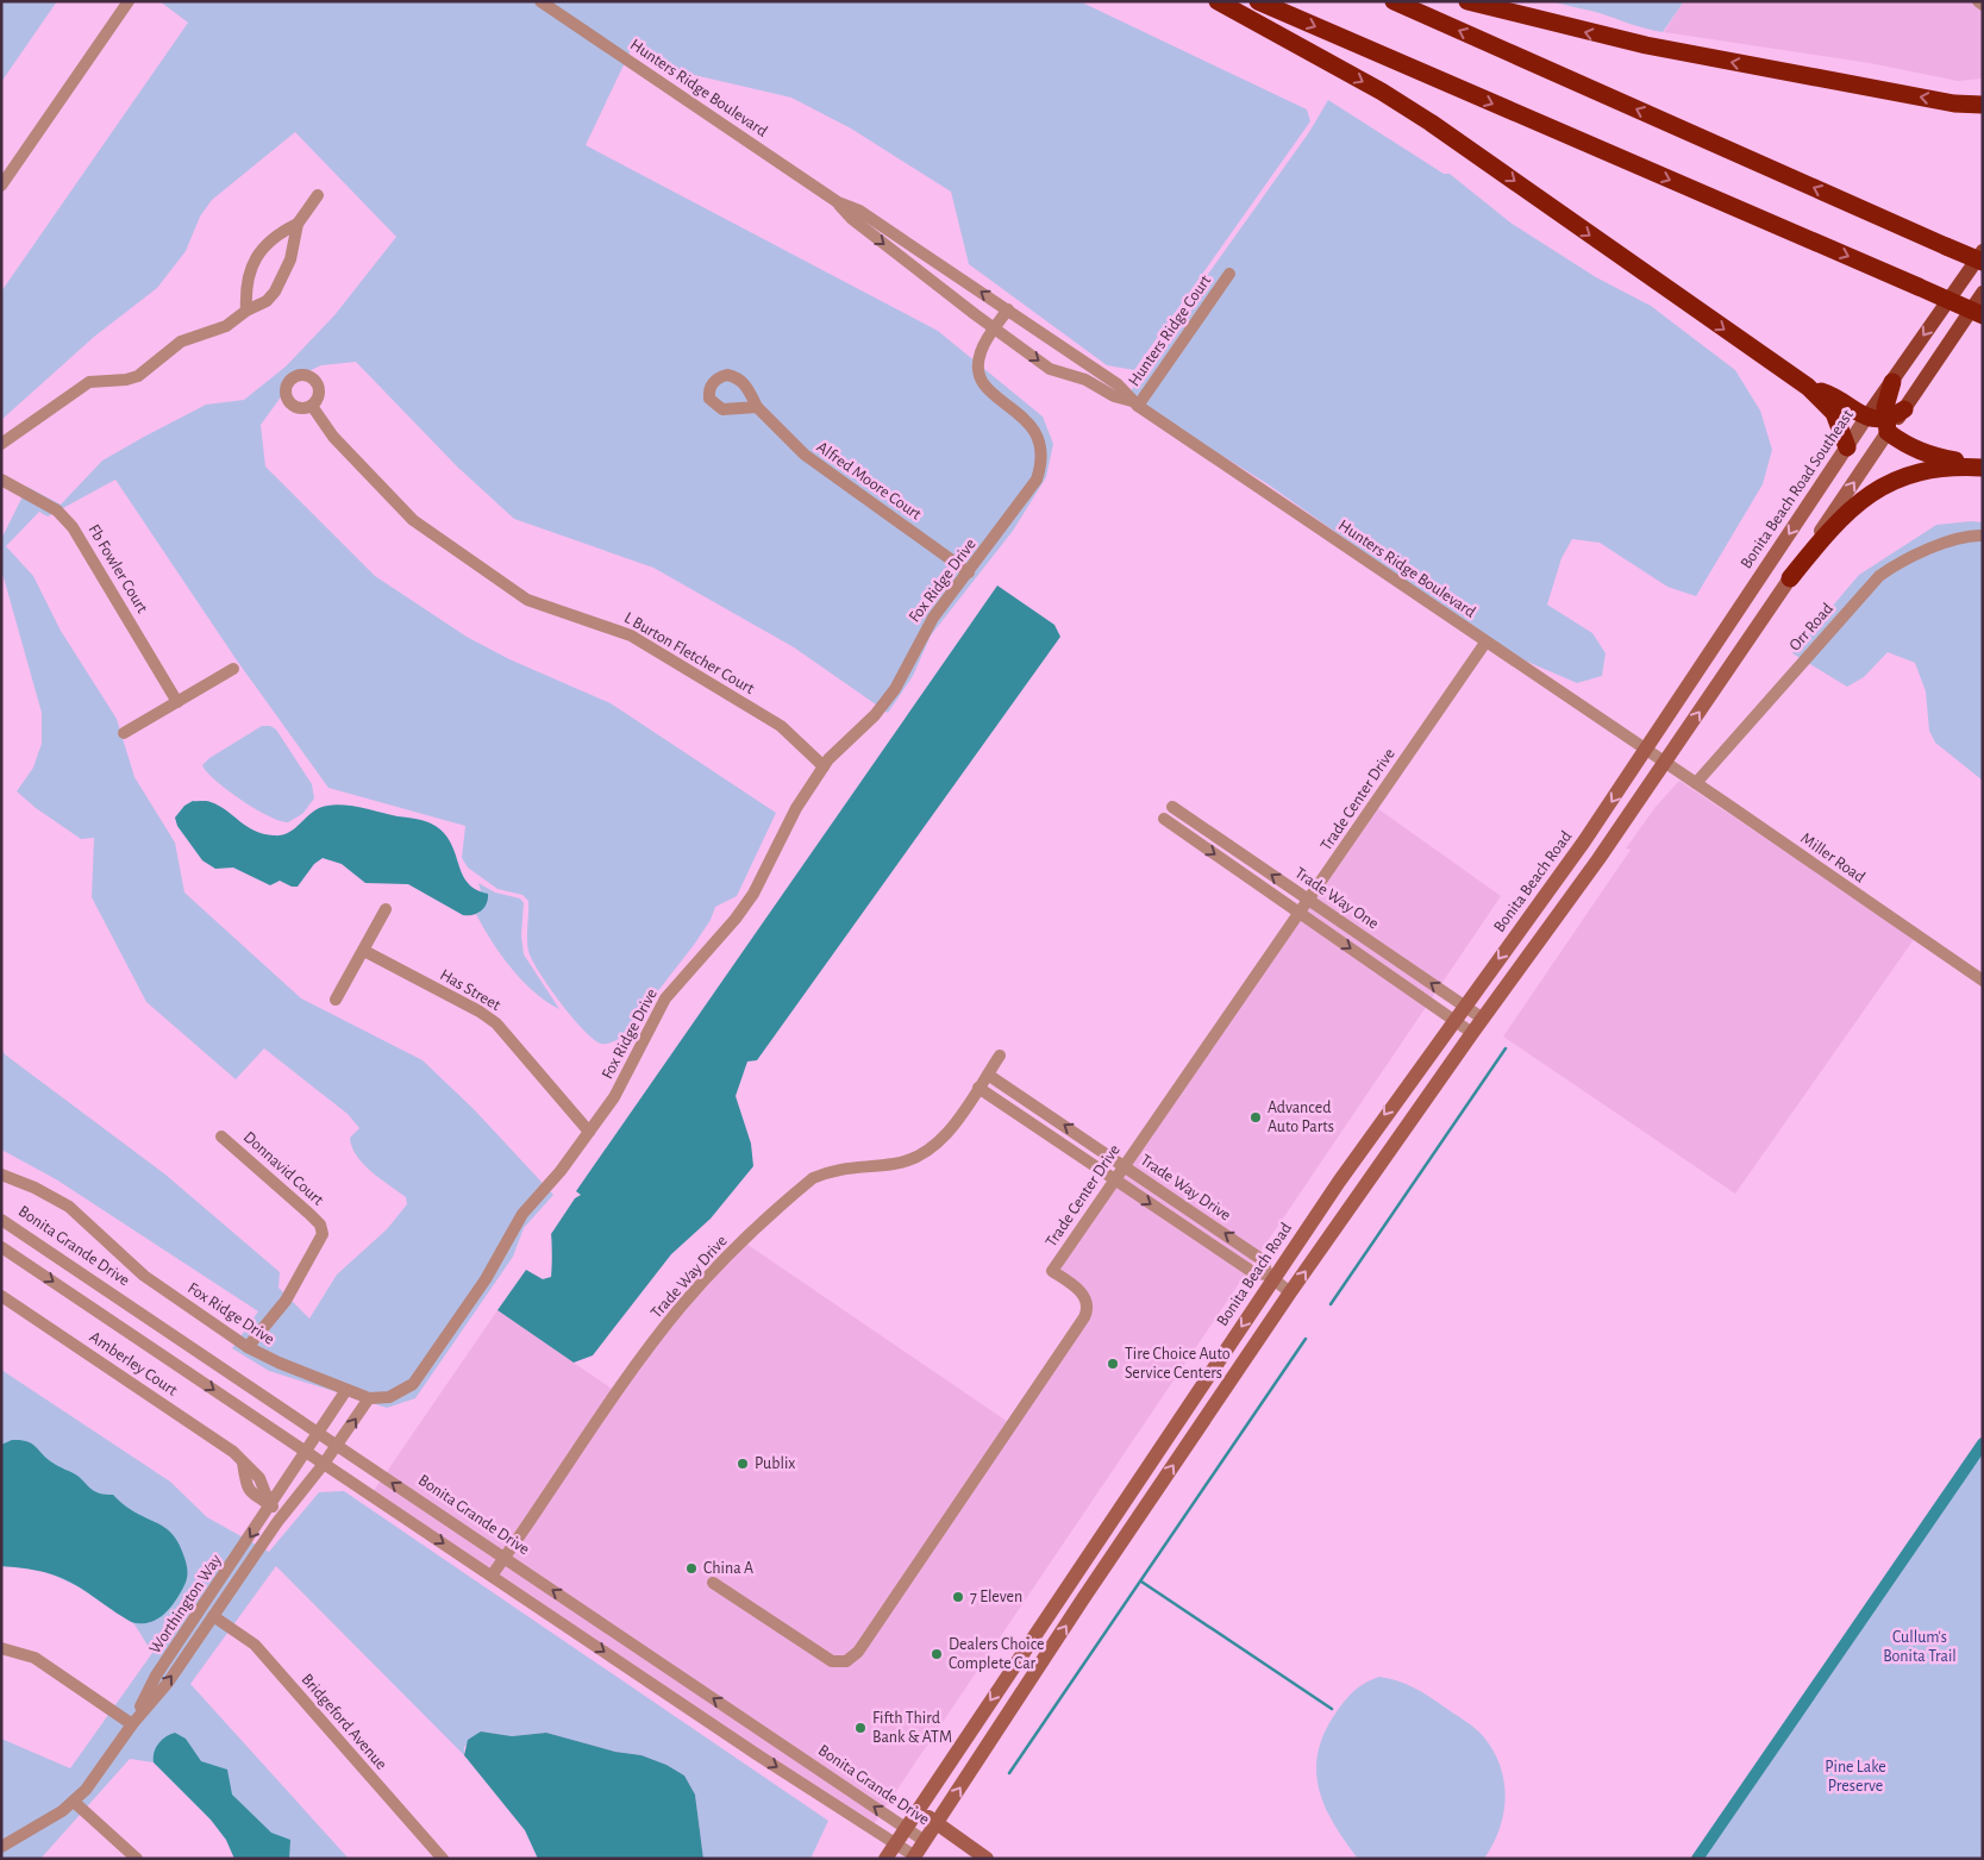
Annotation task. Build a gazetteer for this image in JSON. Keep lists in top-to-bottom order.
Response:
{
  "streets": {
    "main road": ["Bonita Beach Road Southeast"],
    "street": [
      "Hunters Ridge Boulevard",
      "Hunters Ridge Court",
      "Alfred Moore Court",
      "Fb Fowler Court",
      "Fox Ridge Drive",
      "Orr Road",
      "L Burton Fletcher Court",
      "Trade Center Drive",
      "Miller Road",
      "Bonita Beach Road",
      "Trade Way One",
      "Has Street",
      "Donnavid Court",
      "Trade Way Drive",
      "Bonita Grande Drive",
      "Amberley Court",
      "Worthington Way",
      "Bridgeford Avenue"
    ]
  },
  "crossings": [
    ["Hunters Ridge Boulevard", "Hunters Ridge Court"],
    ["Hunters Ridge Boulevard", "Bonita Beach Road Southeast"],
    ["Hunters Ridge Boulevard", "Fox Ridge Drive"],
    ["Hunters Ridge Boulevard", "Trade Center Drive"],
    ["Hunters Ridge Boulevard", "Miller Road"],
    ["Hunters Ridge Boulevard", "Bonita Beach Road"],
    ["Alfred Moore Court", "Fox Ridge Drive"],
    ["Bonita Beach Road Southeast", "Bonita Beach Road"],
    ["Fox Ridge Drive", "L Burton Fletcher Court"],
    ["Fox Ridge Drive", "Has Street"],
    ["Fox Ridge Drive", "Donnavid Court"],
    ["Fox Ridge Drive", "Worthington Way"],
    ["Orr Road", "Miller Road"],
    ["Trade Center Drive", "Trade Way One"],
    ["Trade Center Drive", "Trade Way Drive"],
    ["Bonita Beach Road", "Trade Way One"],
    ["Bonita Beach Road", "Trade Way Drive"],
    ["Bonita Beach Road", "Bonita Grande Drive"],
    ["Trade Way Drive", "Bonita Grande Drive"],
    ["Bonita Grande Drive", "Worthington Way"],
    ["Amberley Court", "Worthington Way"],
    ["Worthington Way", "Bridgeford Avenue"]
  ],
  "one_way": ["Bonita Beach Road Southeast"],
  "parks": ["Cullum's Bonita Trail", "Pine Lake Preserve"],
  "places": [
    "Advanced Auto Parts",
    "Tire Choice Auto Service Centers",
    "Publix",
    "China A",
    "7 Eleven",
    "Dealers Choice Complete Car",
    "Fifth Third Bank & ATM"
  ]
}
